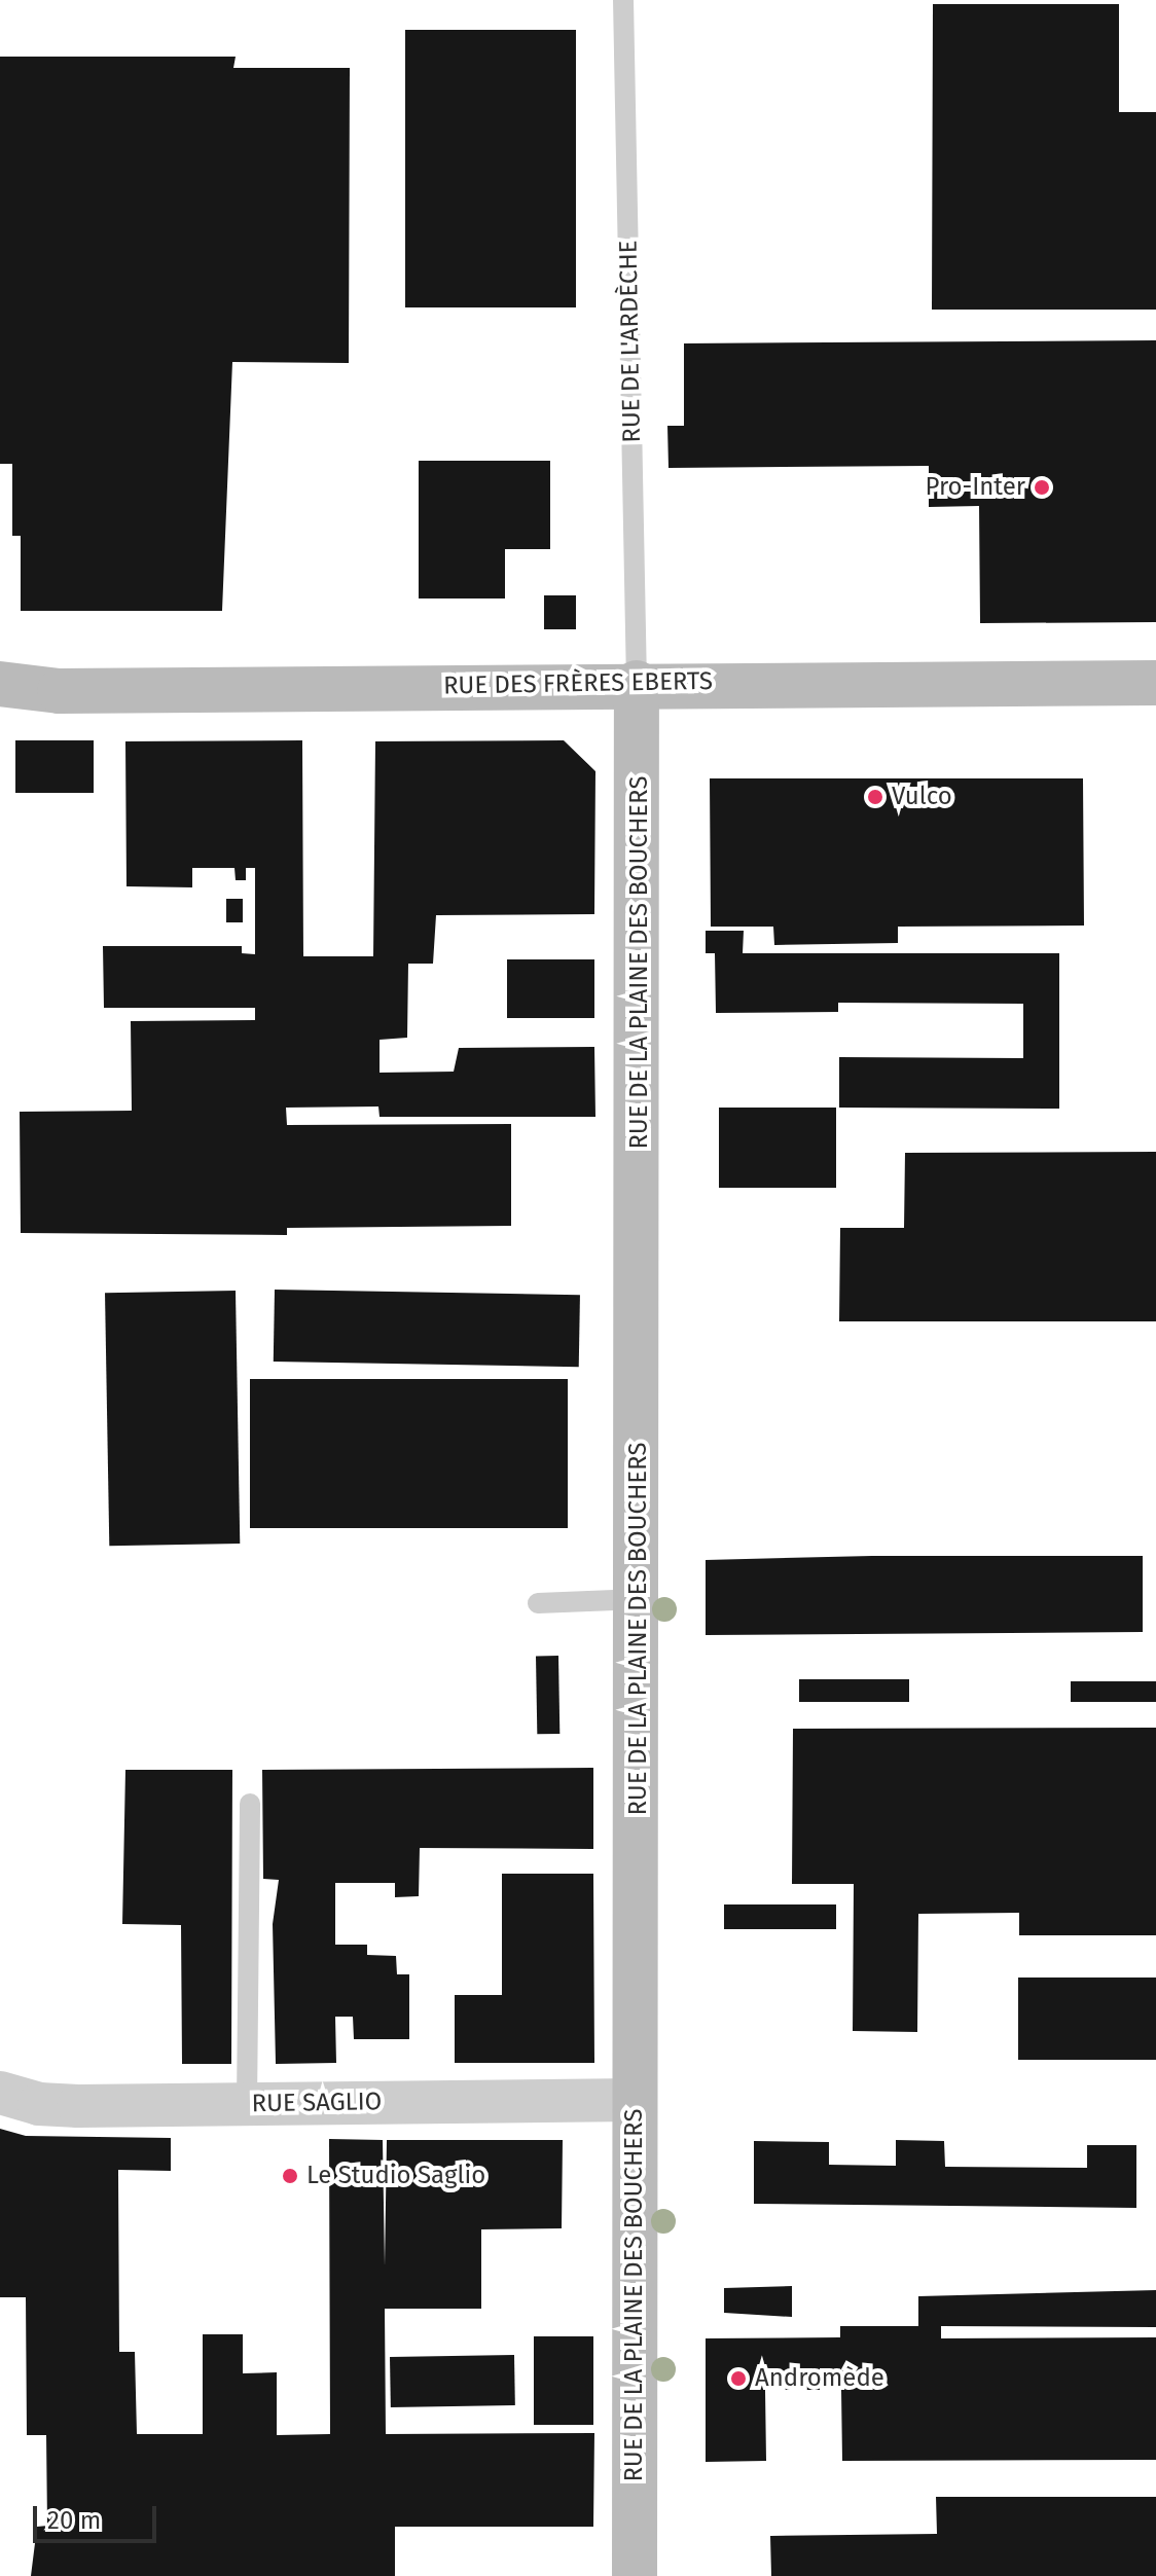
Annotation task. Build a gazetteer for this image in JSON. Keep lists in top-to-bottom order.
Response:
{
  "streets": {
    "street": ["RUE DES FRÈRES EBERTS", "RUE DE LA PLAINE DES BOUCHERS", "RUE SAGLIO"],
    "lane": ["RUE DE L'ARDÈCHE"]
  },
  "crossings": [
    ["RUE DE L'ARDÈCHE", "RUE DES FRÈRES EBERTS"],
    ["RUE DE L'ARDÈCHE", "RUE DE LA PLAINE DES BOUCHERS"],
    ["RUE DES FRÈRES EBERTS", "RUE DE LA PLAINE DES BOUCHERS"],
    ["RUE DE LA PLAINE DES BOUCHERS", "RUE SAGLIO"]
  ],
  "places": [
    "Pro-Inter",
    "Vulco",
    "Le Studio Saglio",
    "Andromède"
  ],
  "scale_bar": "20 m"
}
